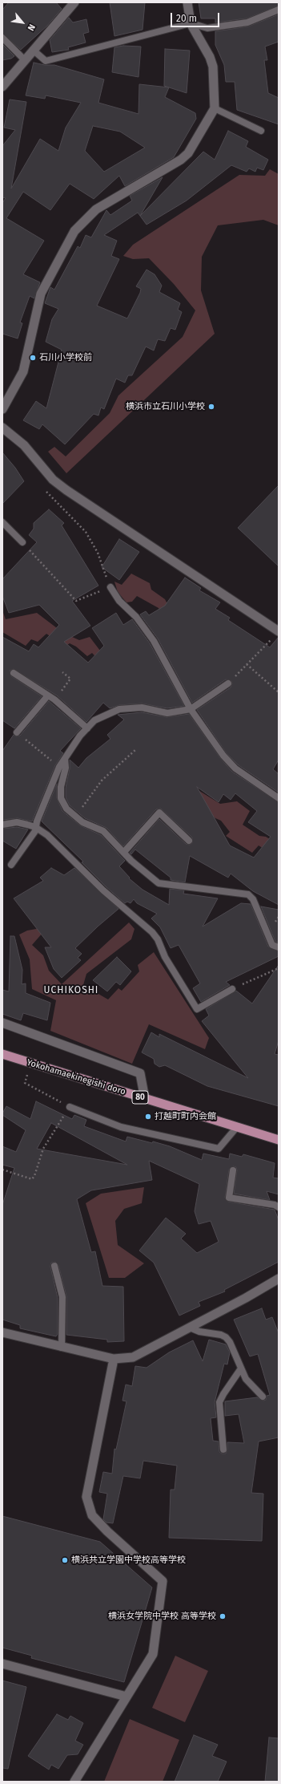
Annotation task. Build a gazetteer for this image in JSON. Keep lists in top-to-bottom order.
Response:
{
  "streets": {
    "main road": ["Yokohamaekinegishi doro", "80"]
  },
  "districts": ["UCHIKOSHI"],
  "places": [
    "石川小学校前",
    "横浜市立石川小学校",
    "打越町町内会館",
    "横浜共立学園中学校高等学校",
    "横浜女学院中学校 高等学校"
  ],
  "scale_bar": "20 m",
  "north": "bottom right"
}
